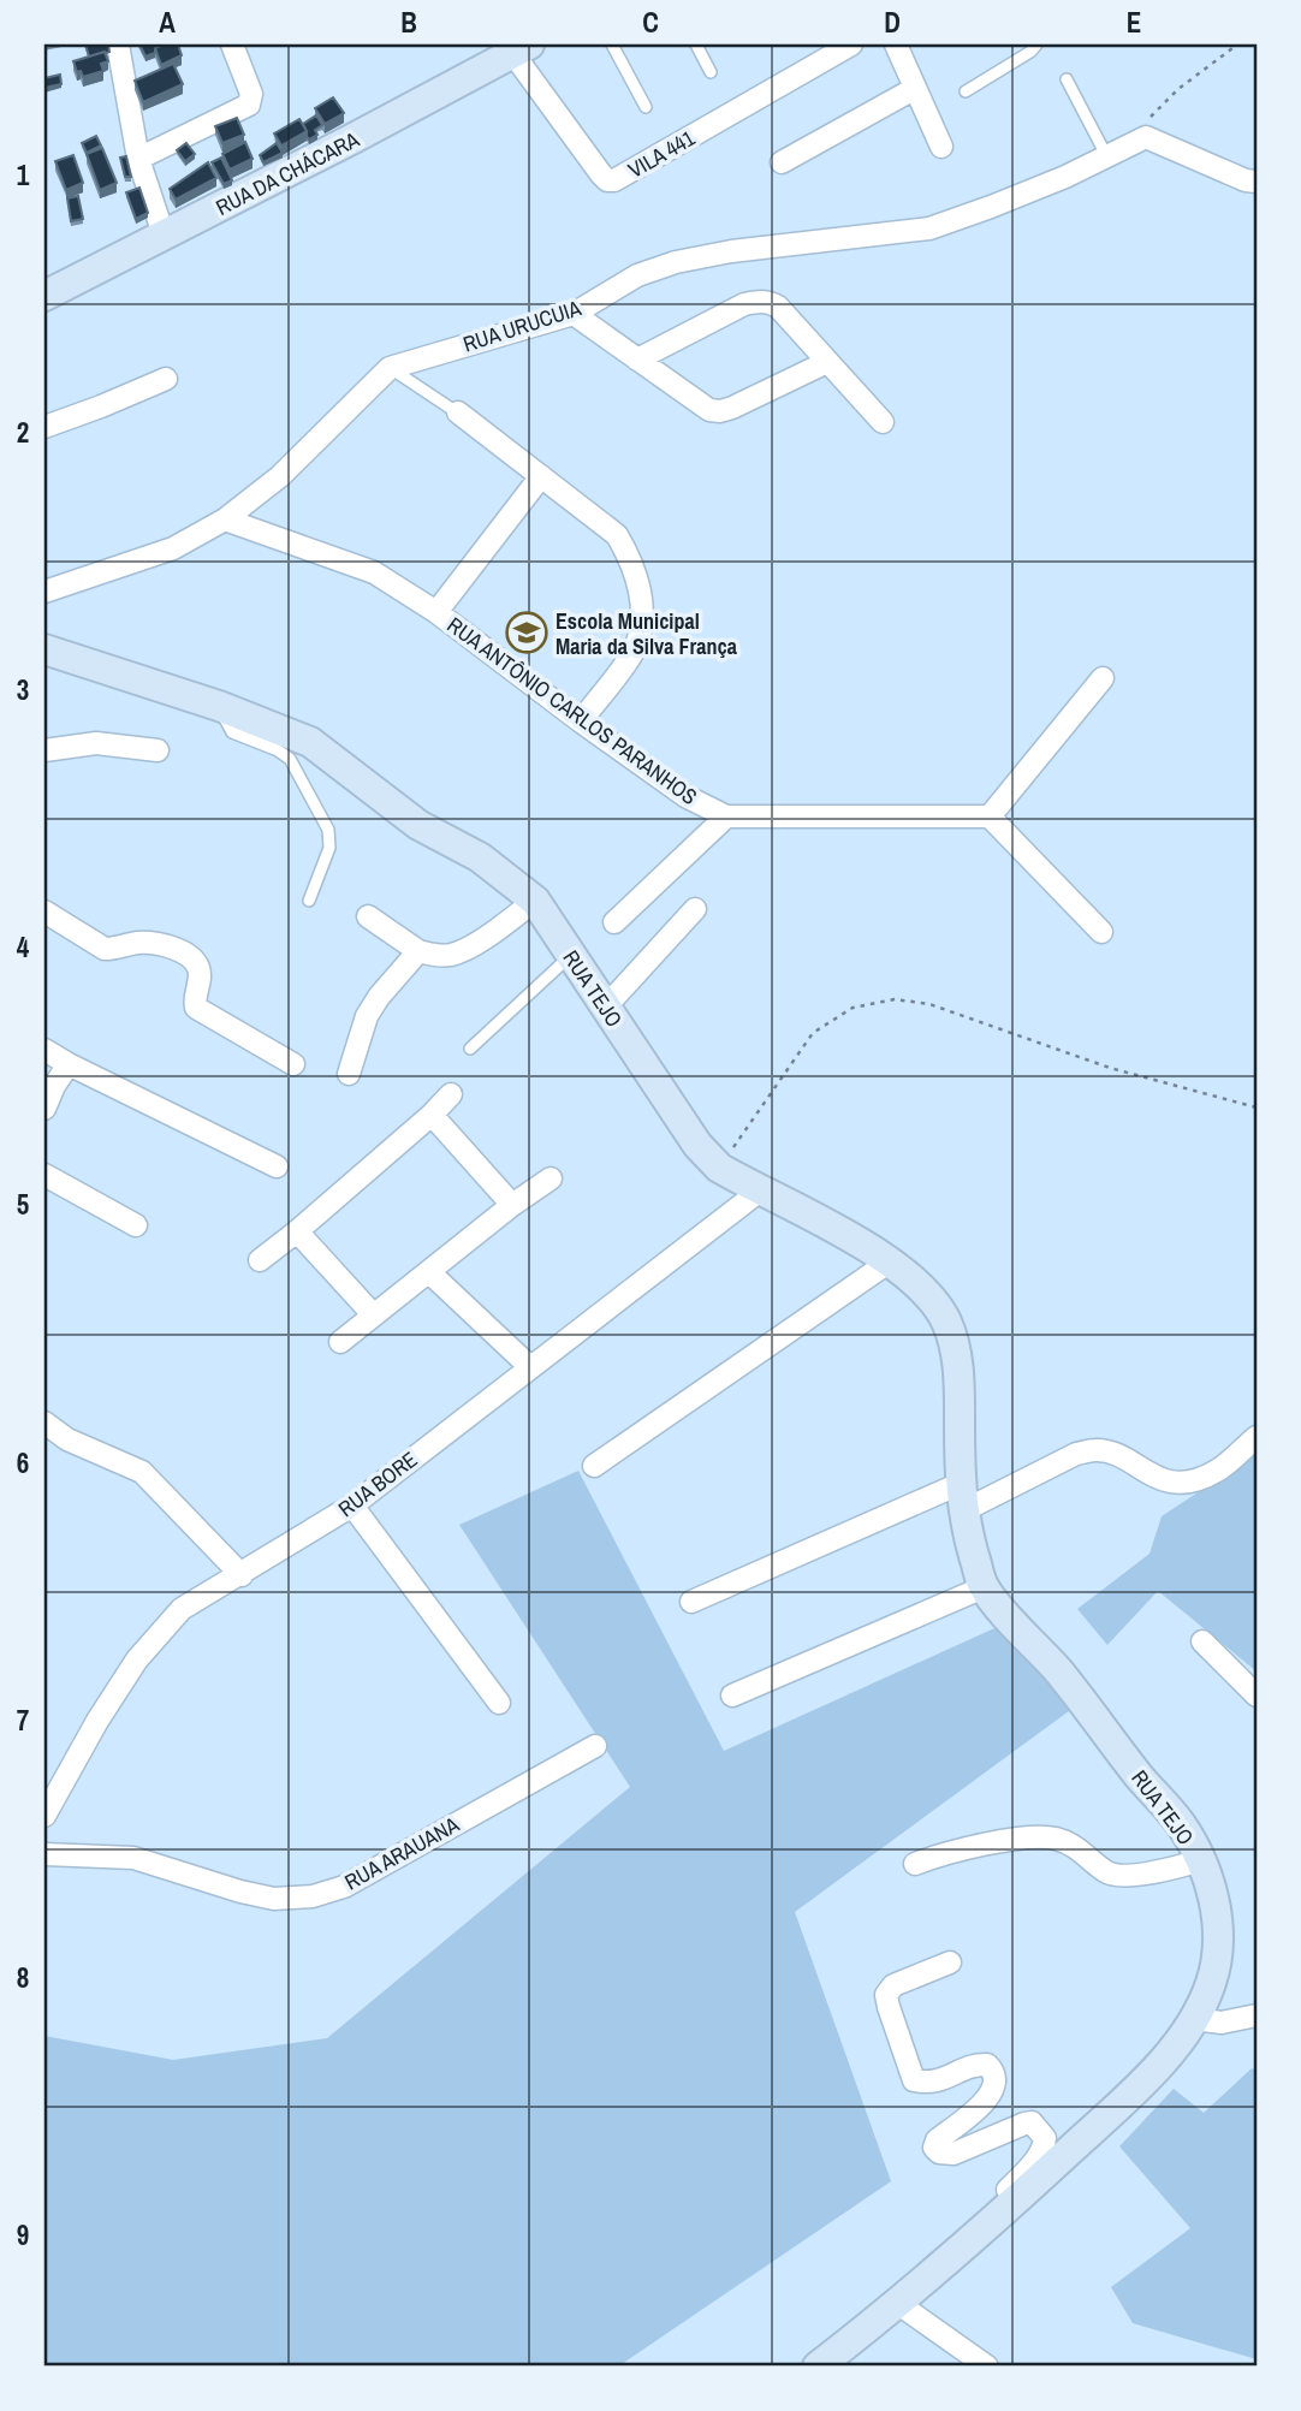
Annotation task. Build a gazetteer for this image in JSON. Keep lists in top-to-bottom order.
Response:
{
  "streets": {
    "street": [
      "VILA 441",
      "RUA DA CHÁCARA",
      "RUA URUCUIA",
      "RUA ANTÔNIO CARLOS PARANHOS",
      "RUA TEJO",
      "RUA BORE",
      "RUA ARAUANA"
    ]
  },
  "crossings": [
    ["VILA 441", "RUA DA CHÁCARA"],
    ["RUA URUCUIA", "RUA ANTÔNIO CARLOS PARANHOS"],
    ["RUA TEJO", "RUA BORE"]
  ],
  "places": {
    "school or university": ["Escola Municipal Maria da Silva França"]
  },
  "grid": {
    "columns": [
      "A",
      "B",
      "C",
      "D",
      "E"
    ],
    "rows": [
      "1",
      "2",
      "3",
      "4",
      "5",
      "6",
      "7",
      "8",
      "9"
    ]
  }
}
